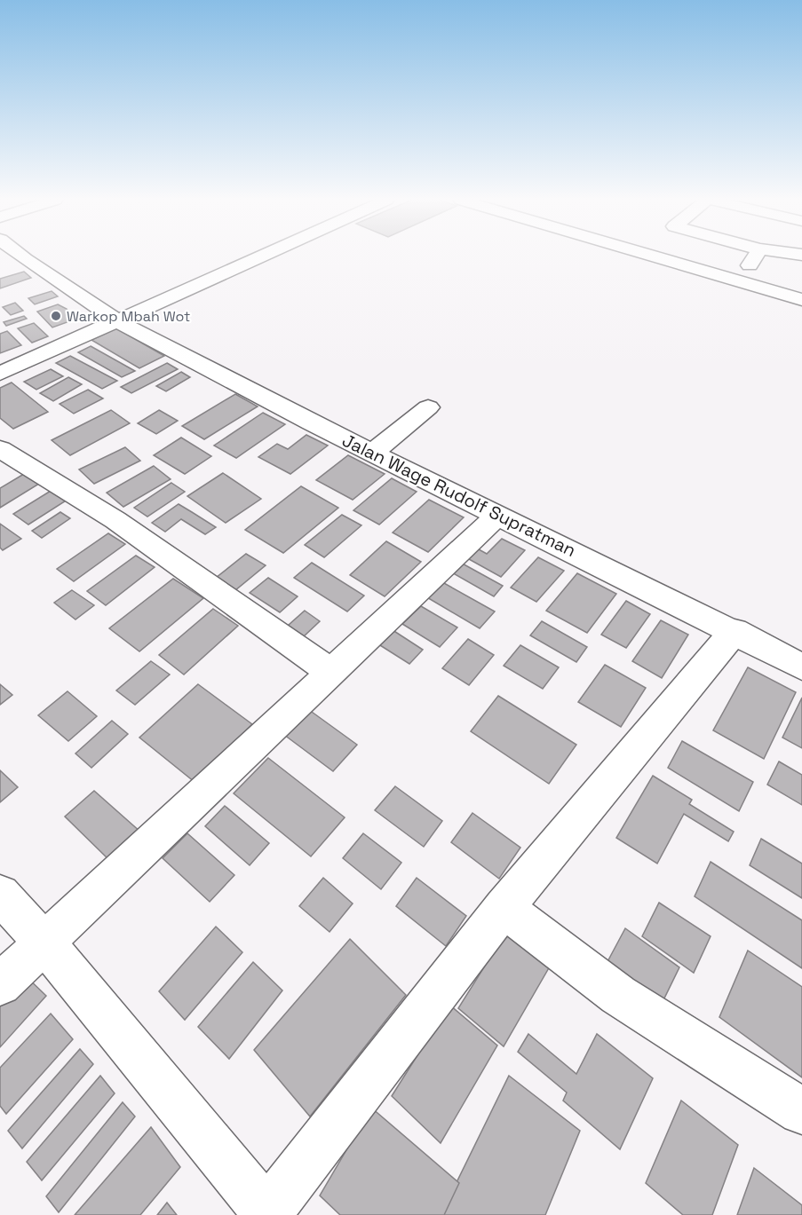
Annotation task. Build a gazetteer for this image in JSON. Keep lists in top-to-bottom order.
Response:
{
  "streets": {
    "street": ["Jalan Wage Rudolf Supratman"]
  },
  "places": ["Warkop Mbah Wot"]
}
